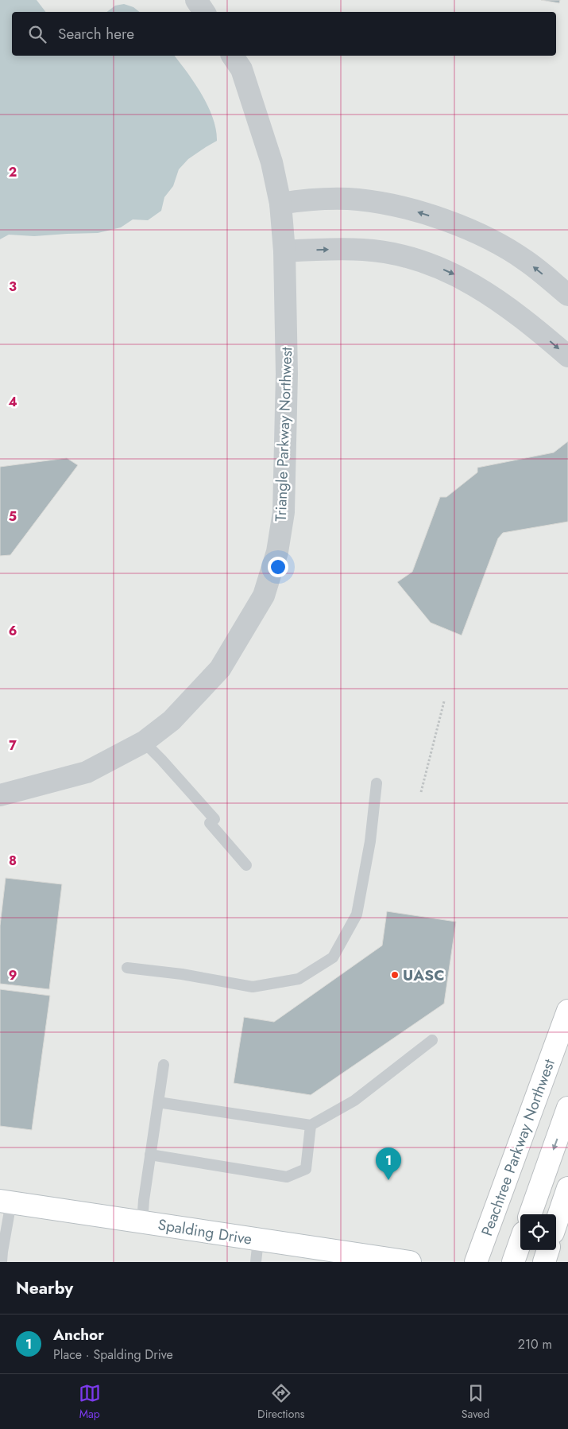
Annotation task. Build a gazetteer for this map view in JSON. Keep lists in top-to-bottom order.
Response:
{
  "streets": {
    "main road": ["Peachtree Parkway Northwest", "Spalding Drive"],
    "street": ["Triangle Parkway Northwest"]
  },
  "places": ["UASC"],
  "page": {
    "search": "Search here",
    "pins": "1",
    "heading": "Nearby",
    "list": [
      {
        "mark": "1",
        "name": "Anchor",
        "note": "Place · Spalding Drive",
        "value": "210 m"
      }
    ],
    "nav": ["Map", "Directions", "Saved"]
  },
  "grid": {
    "rows": [
      "2",
      "3",
      "4",
      "5",
      "6",
      "7",
      "8",
      "9"
    ]
  }
}
